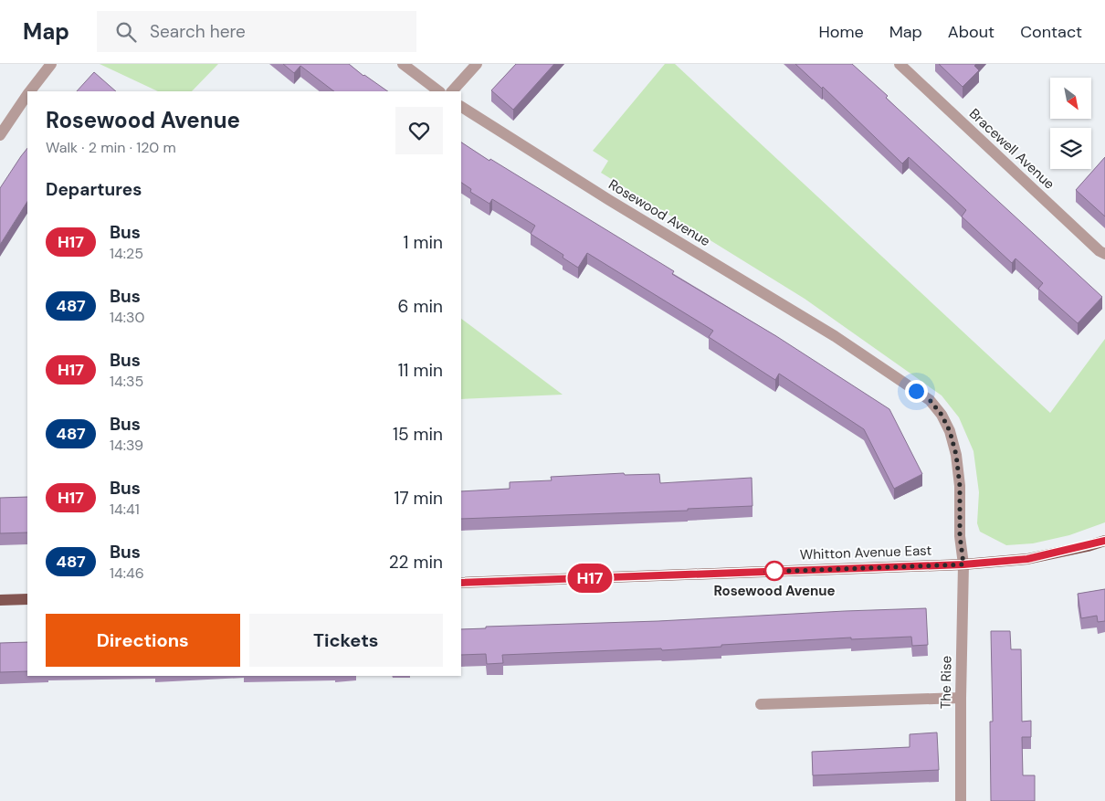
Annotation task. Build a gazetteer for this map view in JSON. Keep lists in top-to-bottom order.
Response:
{
  "streets": {
    "main road": ["Whitton Avenue East"],
    "street": ["Bracewell Avenue", "Rosewood Avenue", "The Rise"]
  },
  "crossings": [
    ["Rosewood Avenue", "Whitton Avenue East"],
    ["Rosewood Avenue", "The Rise"],
    ["Whitton Avenue East", "The Rise"]
  ],
  "places": ["Rosewood Avenue"],
  "lines": ["bus line H17"],
  "north": "bottom right",
  "page": {
    "header": "Map",
    "search": "Search here",
    "nav": [
      "Home",
      "Map",
      "About",
      "Contact"
    ],
    "on_map": "H17",
    "heading": [
      ["Rosewood Avenue", "Walk · 2 min · 120 m"],
      "Departures"
    ],
    "list": [
      {
        "mark": "H17",
        "name": "Bus",
        "note": "14:25",
        "value": "1 min"
      },
      {
        "mark": "487",
        "name": "Bus",
        "note": "14:30",
        "value": "6 min"
      },
      {
        "mark": "H17",
        "name": "Bus",
        "note": "14:35",
        "value": "11 min"
      },
      {
        "mark": "487",
        "name": "Bus",
        "note": "14:39",
        "value": "15 min"
      },
      {
        "mark": "H17",
        "name": "Bus",
        "note": "14:41",
        "value": "17 min"
      },
      {
        "mark": "487",
        "name": "Bus",
        "note": "14:46",
        "value": "22 min"
      }
    ],
    "buttons": ["Directions", "Tickets"]
  }
}
